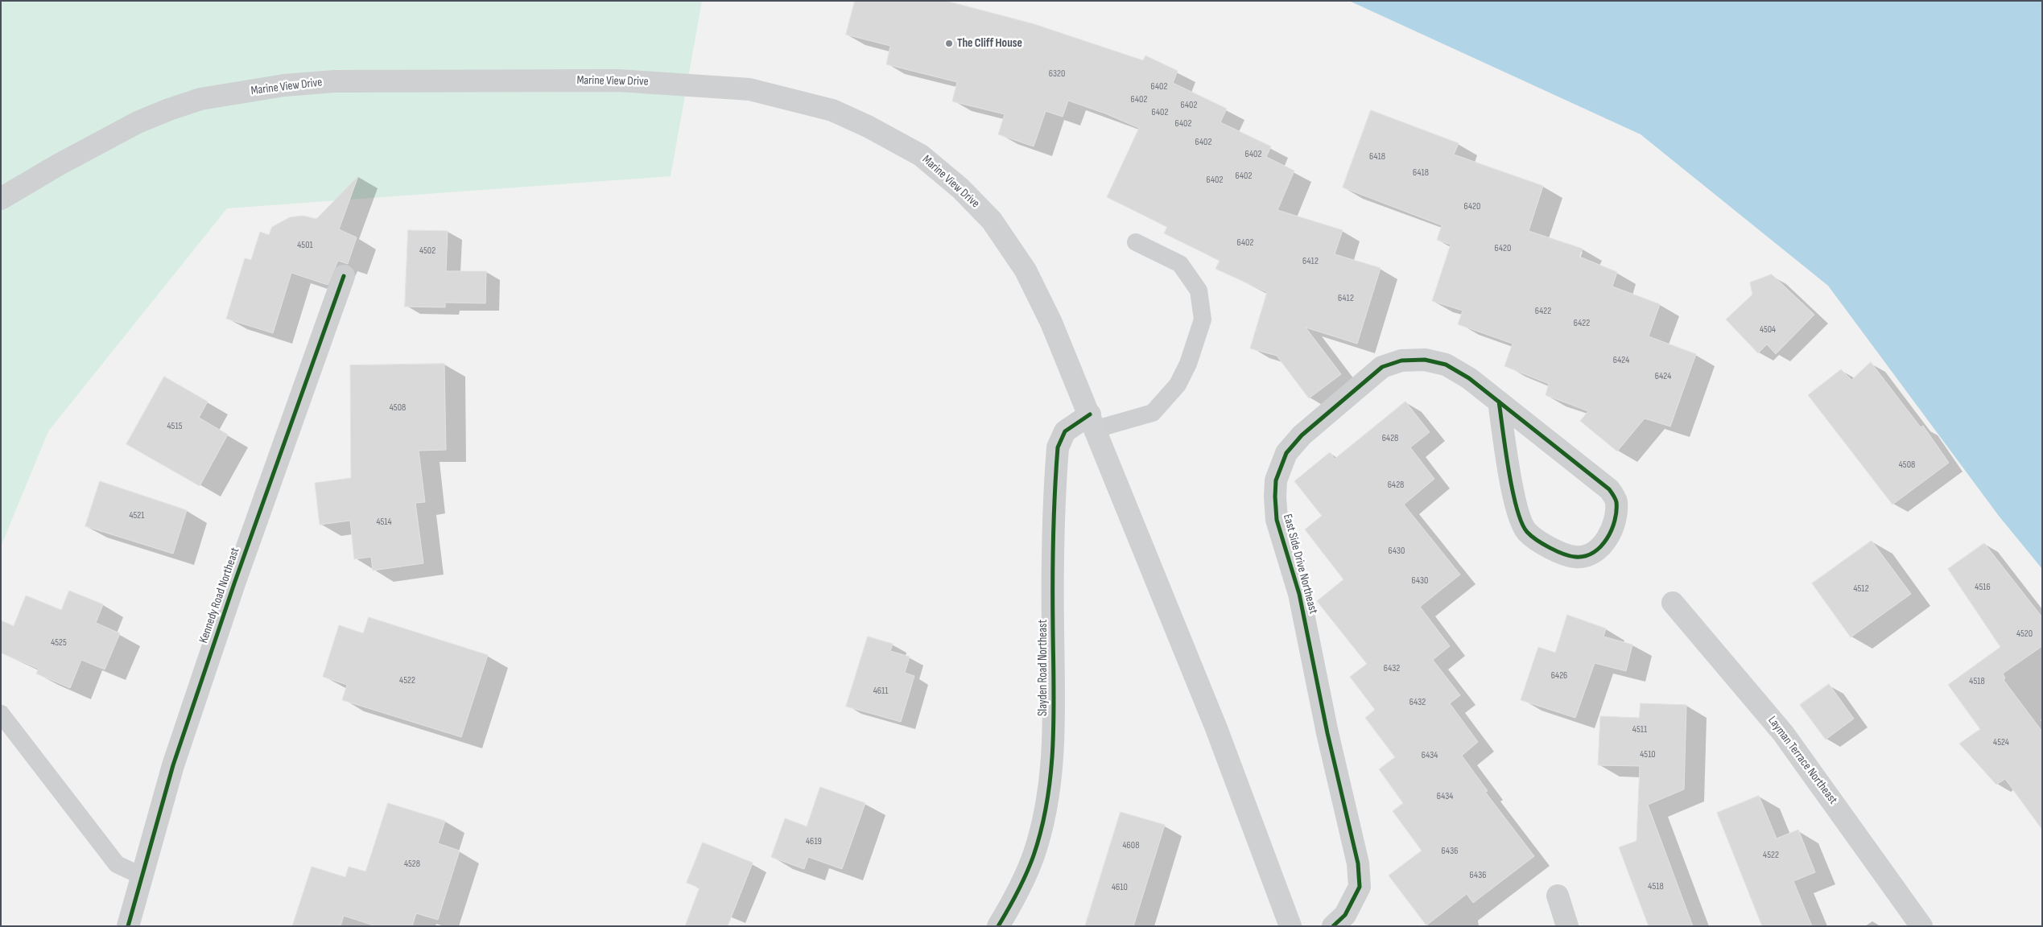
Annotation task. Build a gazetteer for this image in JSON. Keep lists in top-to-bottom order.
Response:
{
  "streets": {
    "main road": ["Marine View Drive"],
    "street": [
      "East Side Drive Northeast",
      "Kennedy Road Northeast",
      "Slayden Road Northeast",
      "Layman Terrace Northeast"
    ]
  },
  "crossings": [
    ["Marine View Drive", "Slayden Road Northeast"]
  ],
  "places": ["The Cliff House"],
  "house_numbers": [
    "6320",
    "6402",
    "6402",
    "6402",
    "6402",
    "6402",
    "6402",
    "6402",
    "6418",
    "6418",
    "6402",
    "6402",
    "6420",
    "6402",
    "4501",
    "6420",
    "4502",
    "6412",
    "6412",
    "6422",
    "6422",
    "4504",
    "6424",
    "6424",
    "4508",
    "4515",
    "6428",
    "4508",
    "6428",
    "4521",
    "4514",
    "6430",
    "6430",
    "4516",
    "4512",
    "4520",
    "4525",
    "6432",
    "6426",
    "4522",
    "4518",
    "4611",
    "6432",
    "4511",
    "4524",
    "4510",
    "6434",
    "6434",
    "4619",
    "4608",
    "6436",
    "4522",
    "4528",
    "6436",
    "4518",
    "4610"
  ]
}
